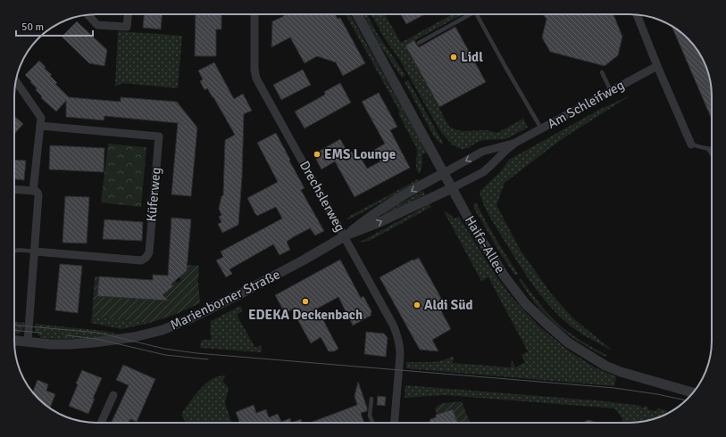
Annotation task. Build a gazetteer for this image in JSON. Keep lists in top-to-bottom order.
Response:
{
  "streets": {
    "street": [
      "Am Schleifweg",
      "Küferweg",
      "Drechslerweg",
      "Haifa-Allee",
      "Marienborner Straße"
    ]
  },
  "crossings": [
    ["Am Schleifweg", "Haifa-Allee"],
    ["Am Schleifweg", "Marienborner Straße"],
    ["Drechslerweg", "Marienborner Straße"],
    ["Haifa-Allee", "Marienborner Straße"]
  ],
  "places": [
    "Lidl",
    "EMS Lounge",
    "EDEKA Deckenbach",
    "Aldi Süd"
  ],
  "scale_bar": "50 m"
}
